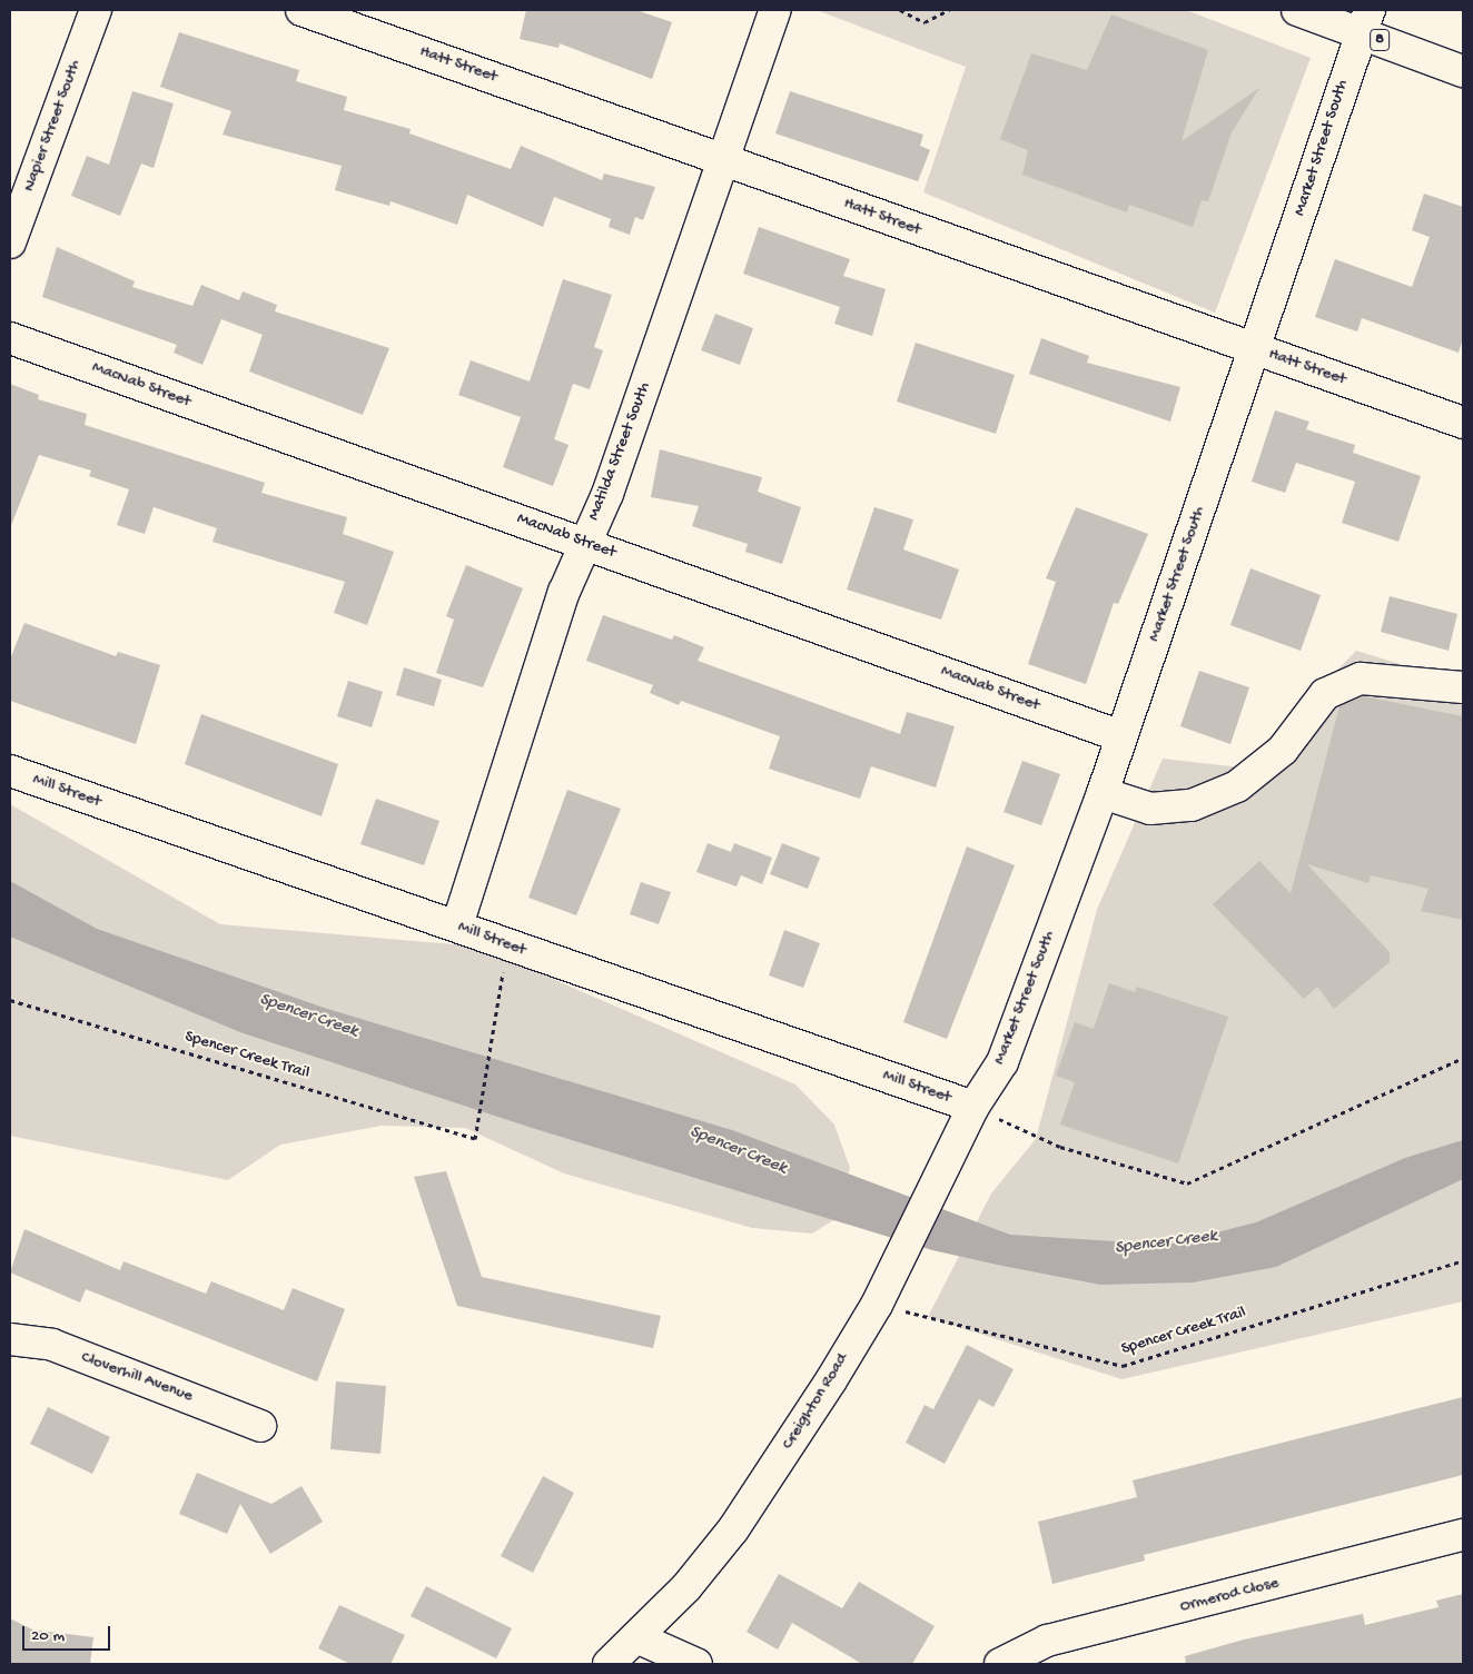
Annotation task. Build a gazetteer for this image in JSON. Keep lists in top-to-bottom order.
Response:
{
  "streets": {
    "street": [
      "8",
      "Hatt Street",
      "Napier Street South",
      "Market Street South",
      "MacNab Street",
      "Matilda Street South",
      "Mill Street",
      "Cloverhill Avenue",
      "Creighton Road",
      "Ormerod Close"
    ],
    "path": ["Spencer Creek Trail"]
  },
  "crossings": [
    ["8", "Market Street South"],
    ["Hatt Street", "Market Street South"],
    ["Hatt Street", "Matilda Street South"],
    ["Market Street South", "MacNab Street"],
    ["Market Street South", "Mill Street"],
    ["Market Street South", "Creighton Road"],
    ["MacNab Street", "Matilda Street South"],
    ["Matilda Street South", "Mill Street"],
    ["Mill Street", "Spencer Creek Trail"],
    ["Mill Street", "Creighton Road"],
    ["Spencer Creek Trail", "Creighton Road"]
  ],
  "water": ["Spencer Creek"],
  "scale_bar": "20 m"
}
